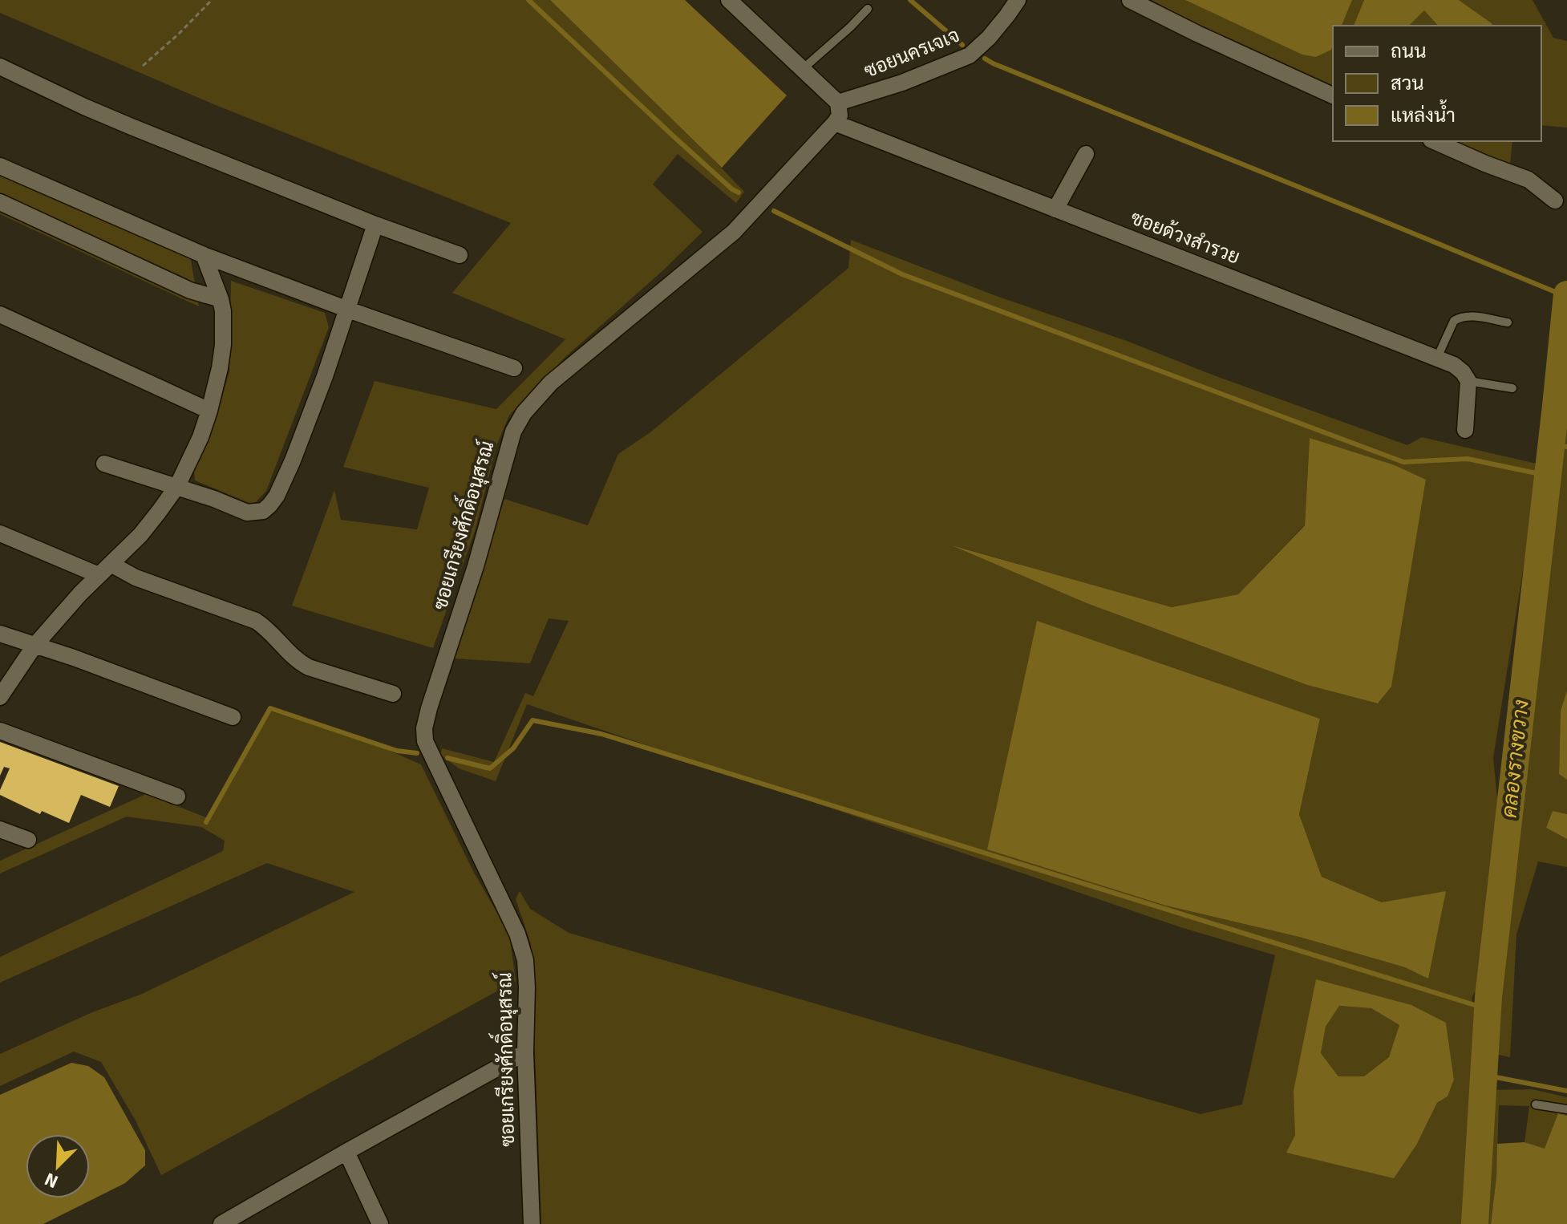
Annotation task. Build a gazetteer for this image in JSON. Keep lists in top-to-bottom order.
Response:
{
  "streets": {
    "street": ["ซอยนครเจเจ", "ซอยด้วงสำรวย", "ซอยเกรียงศักดิ์อนุสรณ์"]
  },
  "crossings": [
    ["ซอยด้วงสำรวย", "ซอยเกรียงศักดิ์อนุสรณ์"]
  ],
  "water": ["คลองรางขวาง"],
  "legend": ["ถนน", "สวน", "แหล่งน้ำ"],
  "north": "bottom left"
}
